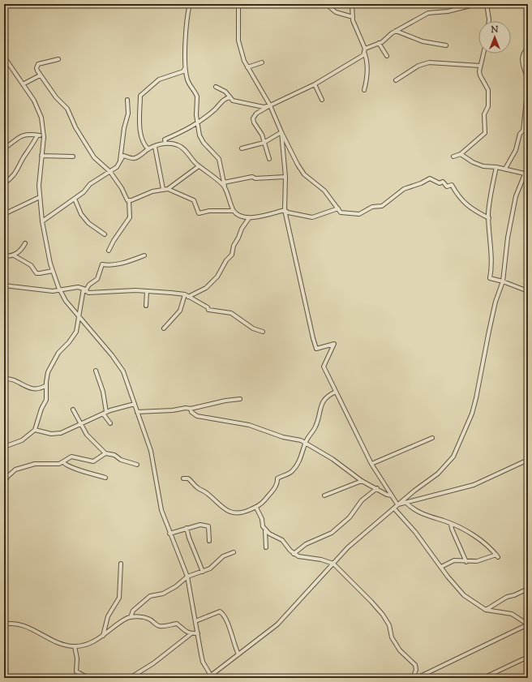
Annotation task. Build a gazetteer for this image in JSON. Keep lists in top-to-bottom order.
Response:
{
  "north": "top"
}
